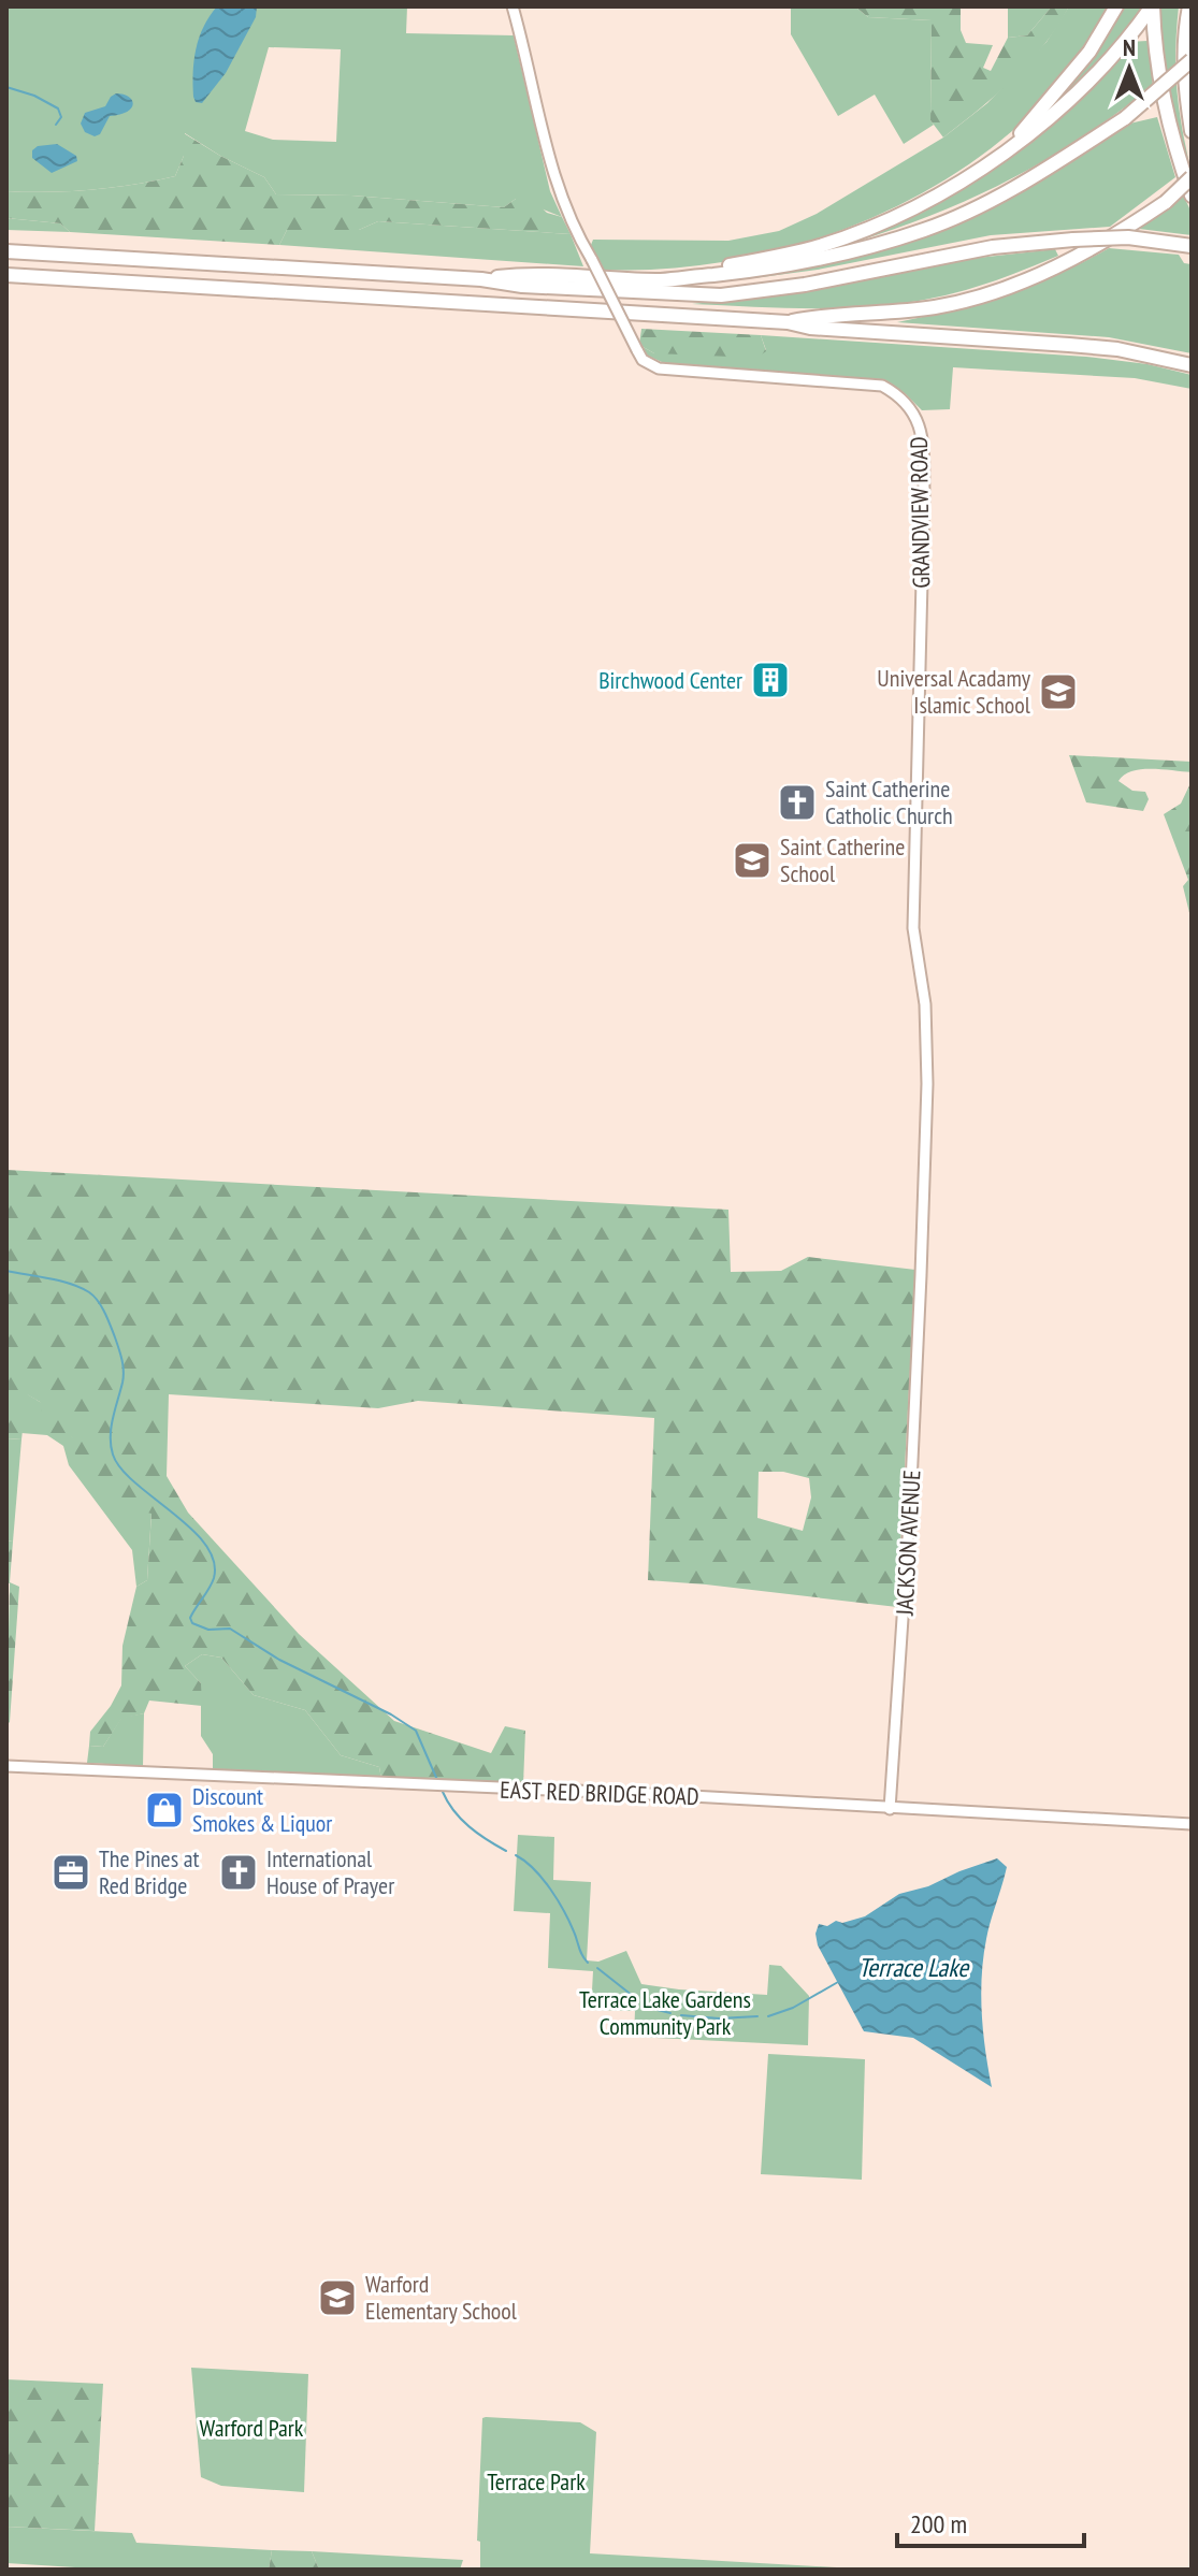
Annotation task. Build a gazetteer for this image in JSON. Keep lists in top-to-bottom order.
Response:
{
  "streets": {
    "main road": ["GRANDVIEW ROAD", "JACKSON AVENUE", "EAST RED BRIDGE ROAD"]
  },
  "crossings": [
    ["GRANDVIEW ROAD", "JACKSON AVENUE"],
    ["JACKSON AVENUE", "EAST RED BRIDGE ROAD"]
  ],
  "water": ["Terrace Lake"],
  "parks": ["Terrace Lake Gardens Community Park", "Warford Park", "Terrace Park"],
  "places": {
    "building": ["Birchwood Center"],
    "school or university": ["Universal Acadamy Islamic School", "Saint Catherine School", "Warford Elementary School"],
    "church": ["Saint Catherine Catholic Church", "International House of Prayer"],
    "shop": ["Discount Smokes & Liquor"],
    "office": ["The Pines at Red Bridge"]
  },
  "scale_bar": "200 m",
  "north": "top"
}
